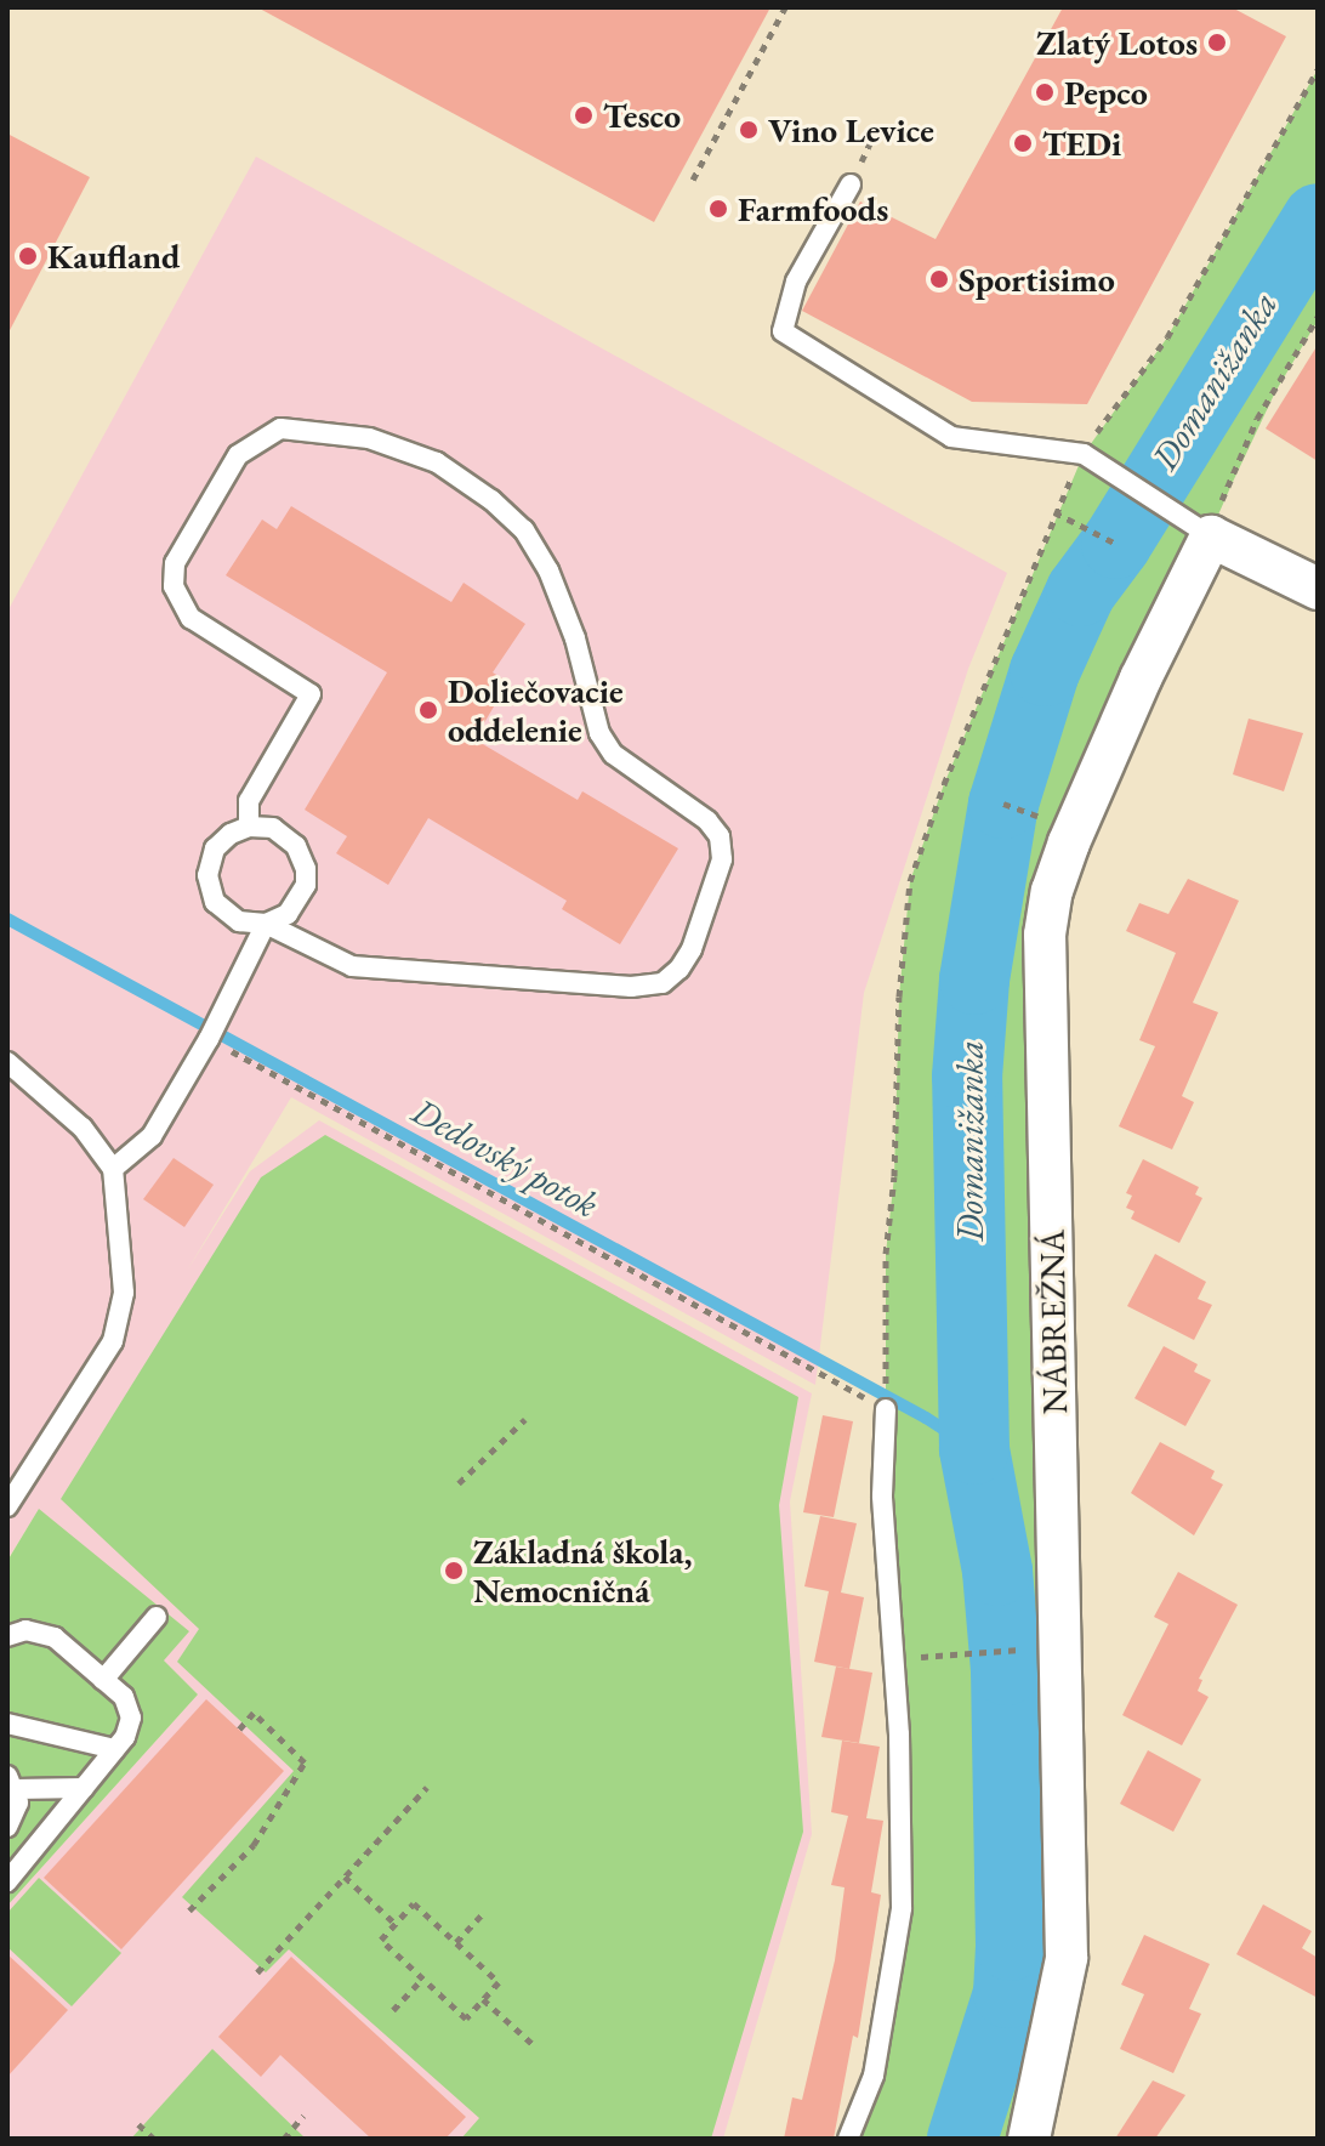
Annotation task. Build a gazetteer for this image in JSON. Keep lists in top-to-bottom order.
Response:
{
  "streets": {
    "street": ["NÁBREŽNÁ"]
  },
  "water": ["Domanižanka", "Dedovský potok"],
  "places": [
    "Zlatý Lotos",
    "Pepco",
    "Tesco",
    "Vino Levice",
    "TEDi",
    "Farmfoods",
    "Kaufland",
    "Sportisimo",
    "Doliečovacie oddelenie",
    "Základná škola, Nemocničná"
  ]
}
